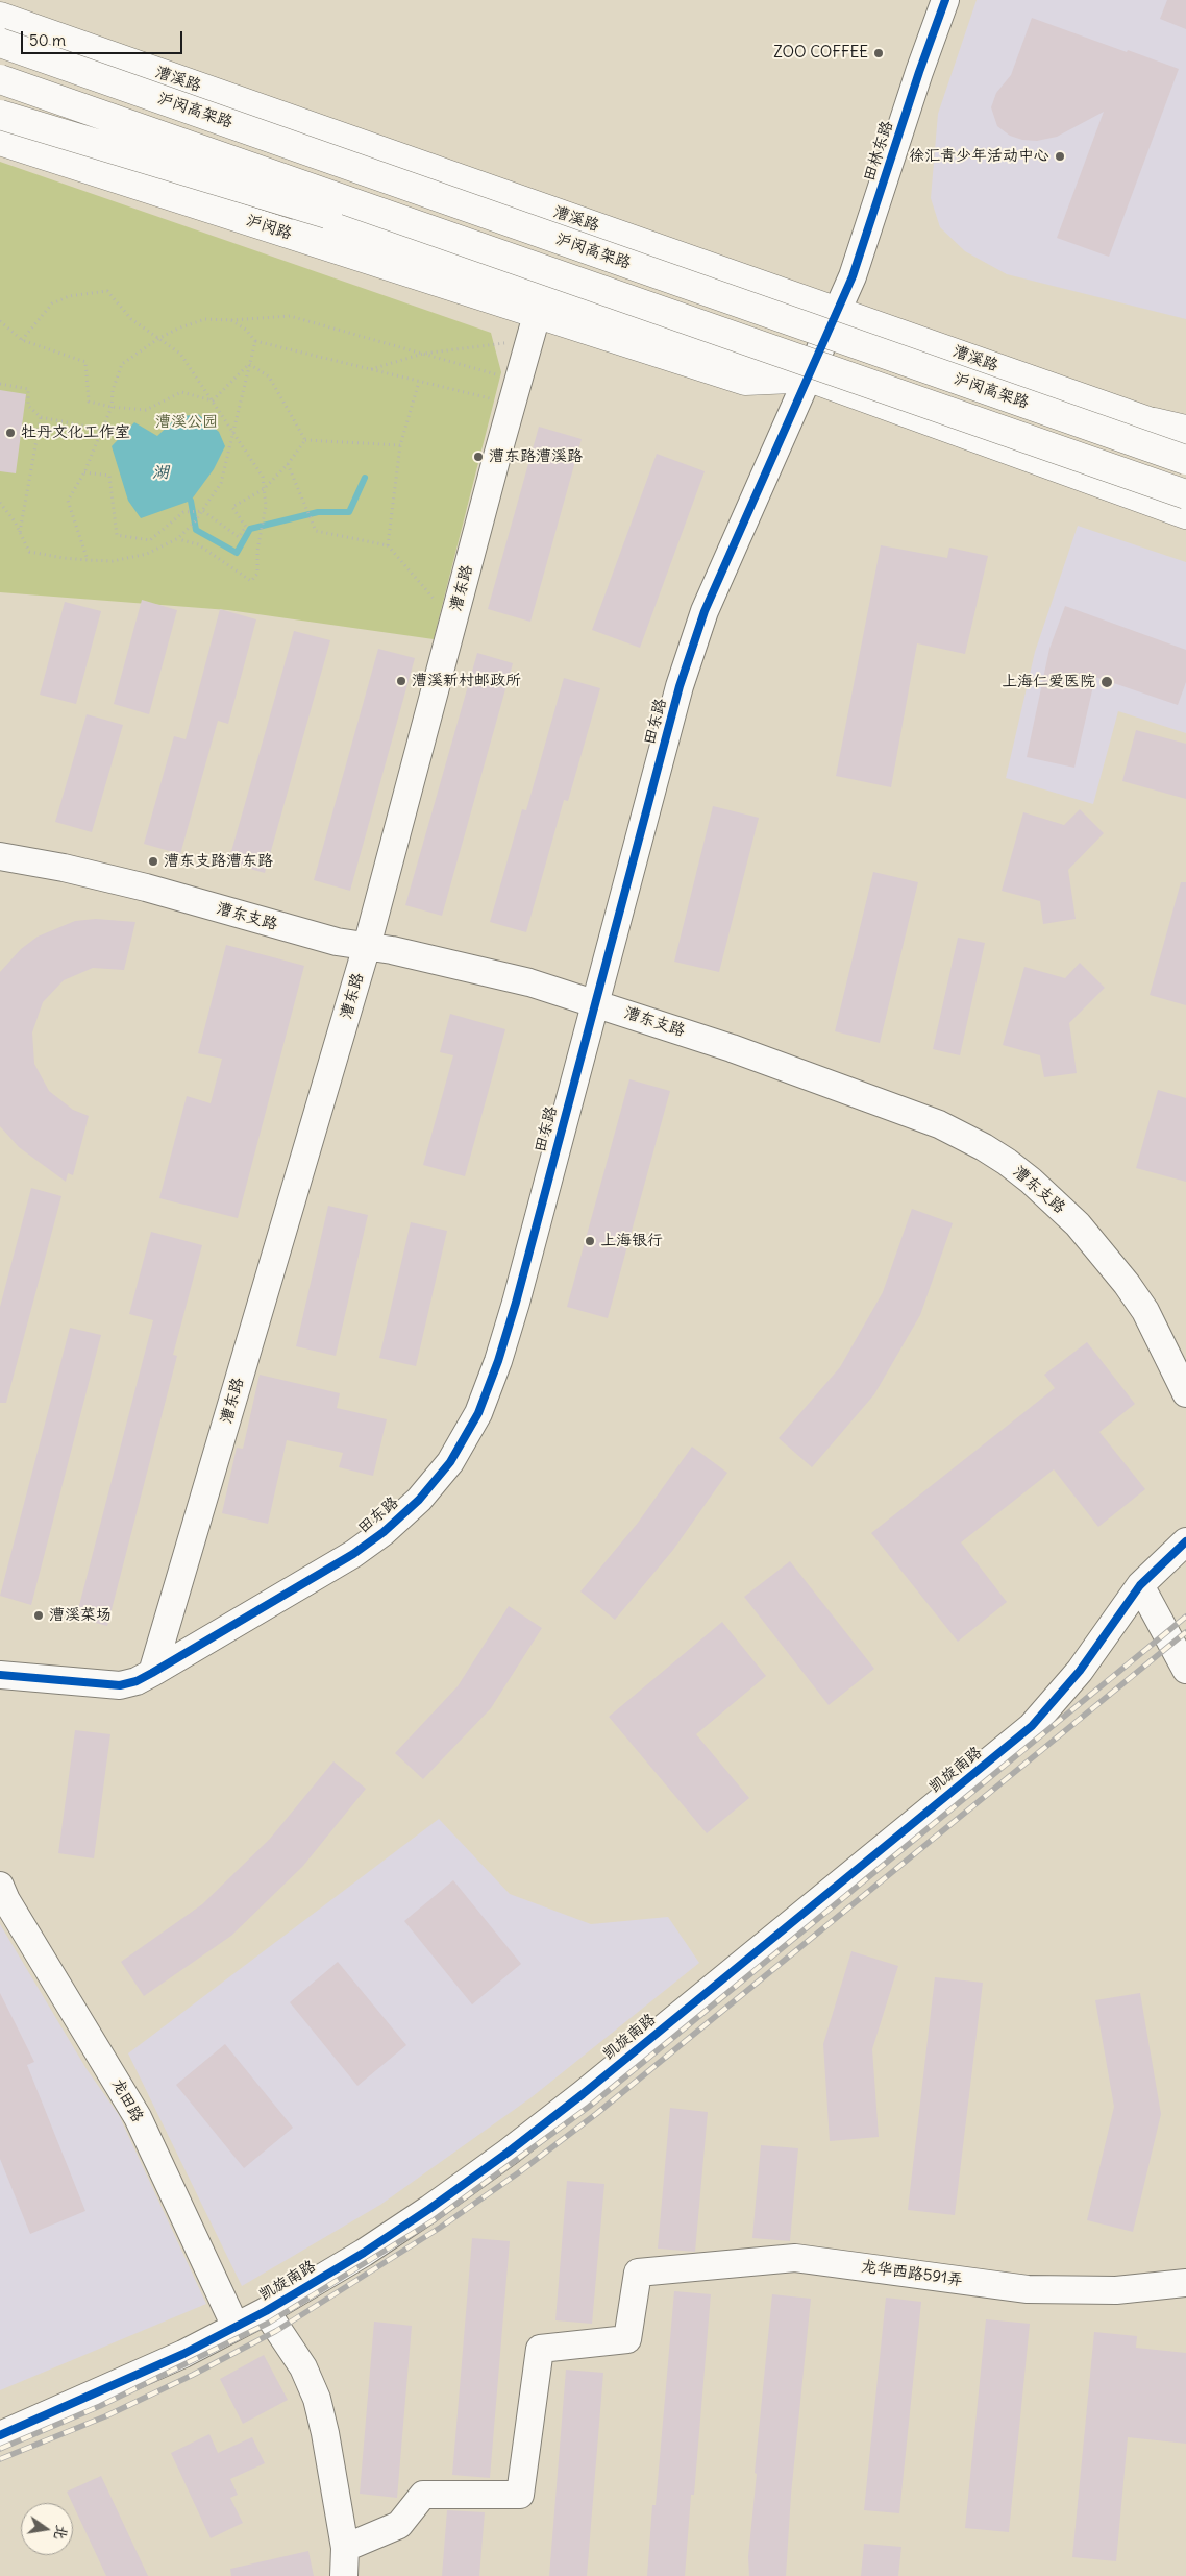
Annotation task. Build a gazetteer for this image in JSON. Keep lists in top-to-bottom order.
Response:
{
  "streets": {
    "main road": ["漕溪路", "沪闵高架路", "沪闵路"],
    "street": [
      "田林东路",
      "漕东路",
      "田东路",
      "漕东支路",
      "凯旋南路",
      "龙田路",
      "龙华西路591弄"
    ]
  },
  "crossings": [
    ["漕溪路", "田林东路"],
    ["漕溪路", "田东路"],
    ["田林东路", "田东路"],
    ["沪闵路", "漕东路"],
    ["漕东路", "田东路"],
    ["漕东路", "漕东支路"],
    ["田东路", "漕东支路"],
    ["凯旋南路", "龙田路"]
  ],
  "water": ["湖"],
  "parks": ["漕溪公园"],
  "places": [
    "ZOO COFFEE",
    "徐汇青少年活动中心",
    "牡丹文化工作室",
    "漕东路漕溪路",
    "漕溪新村邮政所",
    "上海仁爱医院",
    "漕东支路漕东路",
    "上海银行",
    "漕溪菜场"
  ],
  "scale_bar": "50 m",
  "north": "right"
}
